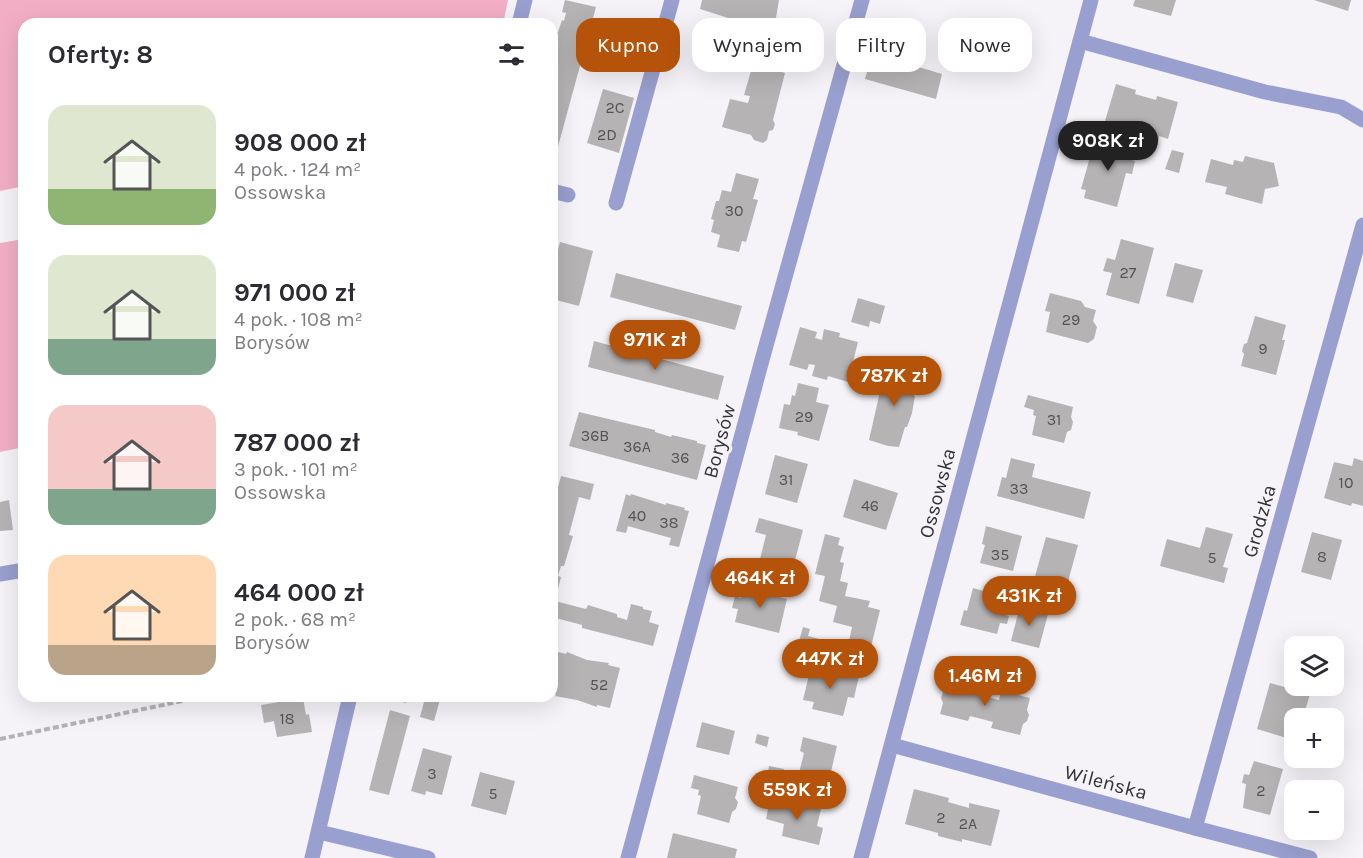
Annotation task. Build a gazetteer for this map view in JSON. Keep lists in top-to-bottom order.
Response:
{
  "streets": {
    "street": [
      "Borysów",
      "Ossowska",
      "Grodzka",
      "Wileńska"
    ]
  },
  "crossings": [
    ["Ossowska", "Wileńska"],
    ["Grodzka", "Wileńska"]
  ],
  "house_numbers": [
    "2C",
    "2D",
    "30",
    "27",
    "29",
    "9",
    "29",
    "31",
    "36B",
    "36A",
    "36",
    "31",
    "10",
    "33",
    "46",
    "40",
    "38",
    "35",
    "8",
    "5",
    "52",
    "18",
    "3",
    "2",
    "5",
    "2",
    "2A"
  ],
  "page": {
    "chip": [
      "Kupno",
      "Wynajem",
      "Filtry",
      "Nowe"
    ],
    "heading": "Oferty: 8",
    "list": [
      {
        "name": "908 000 zł",
        "note": "4 pok. · 124 m² · Ossowska"
      },
      {
        "name": "971 000 zł",
        "note": "4 pok. · 108 m² · Borysów"
      },
      {
        "name": "787 000 zł",
        "note": "3 pok. · 101 m² · Ossowska"
      },
      {
        "name": "464 000 zł",
        "note": "2 pok. · 68 m² · Borysów"
      }
    ],
    "price": [
      "908K zł",
      "971K zł",
      "787K zł",
      "464K zł",
      "431K zł",
      "447K zł",
      "1.46M zł",
      "559K zł"
    ],
    "map_buttons": ["+", "−"]
  }
}
